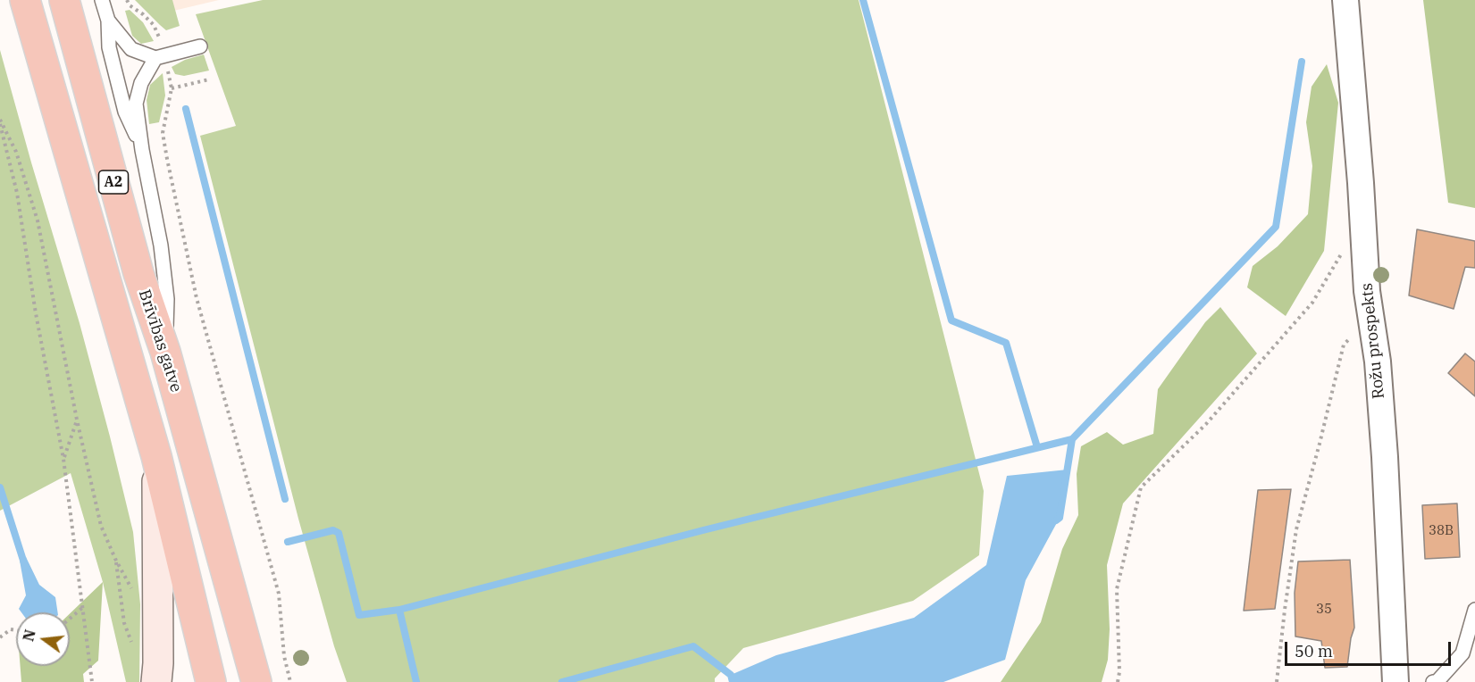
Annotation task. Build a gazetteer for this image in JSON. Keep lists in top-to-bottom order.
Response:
{
  "streets": {
    "highway": ["A2", "Brīvības gatve"],
    "street": ["Rožu prospekts"]
  },
  "house_numbers": ["38B", "35"],
  "scale_bar": "50 m",
  "north": "left"
}
